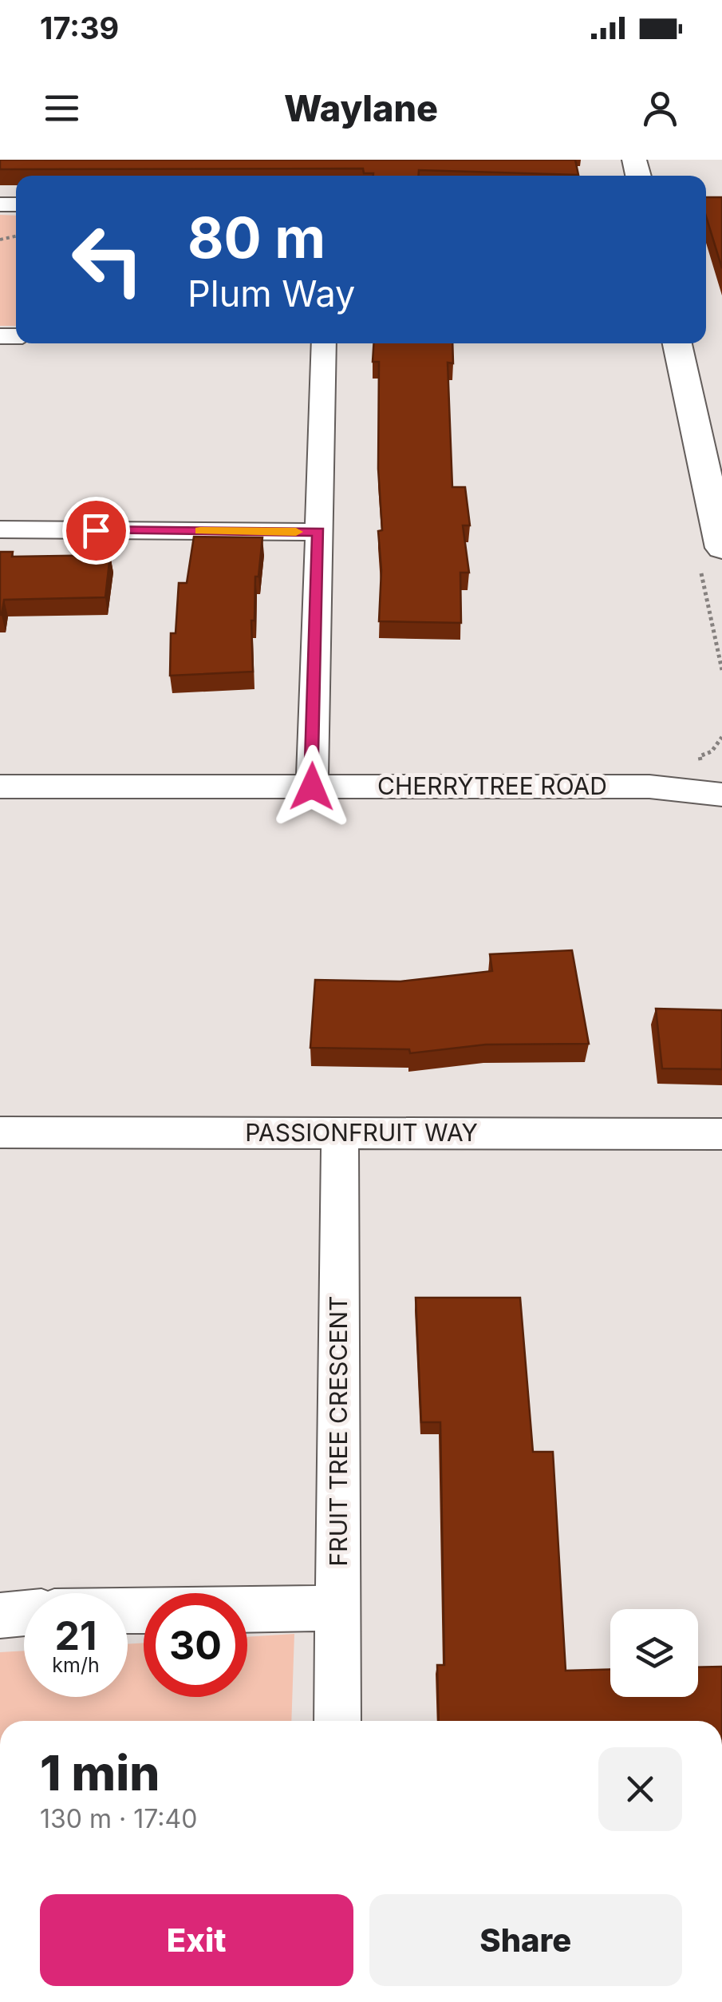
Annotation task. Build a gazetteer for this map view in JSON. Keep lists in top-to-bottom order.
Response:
{
  "streets": {
    "street": ["CHERRYTREE ROAD", "PASSIONFRUIT WAY", "FRUIT TREE CRESCENT"]
  },
  "crossings": [
    ["PASSIONFRUIT WAY", "FRUIT TREE CRESCENT"]
  ],
  "page": {
    "status": "17:39",
    "header": "Waylane",
    "turn": ["80 m", "Plum Way"],
    "speed": "21 km/h",
    "limit": "30",
    "heading": ["1 min", "130 m · 17:40"],
    "buttons": ["Exit", "Share"]
  }
}
